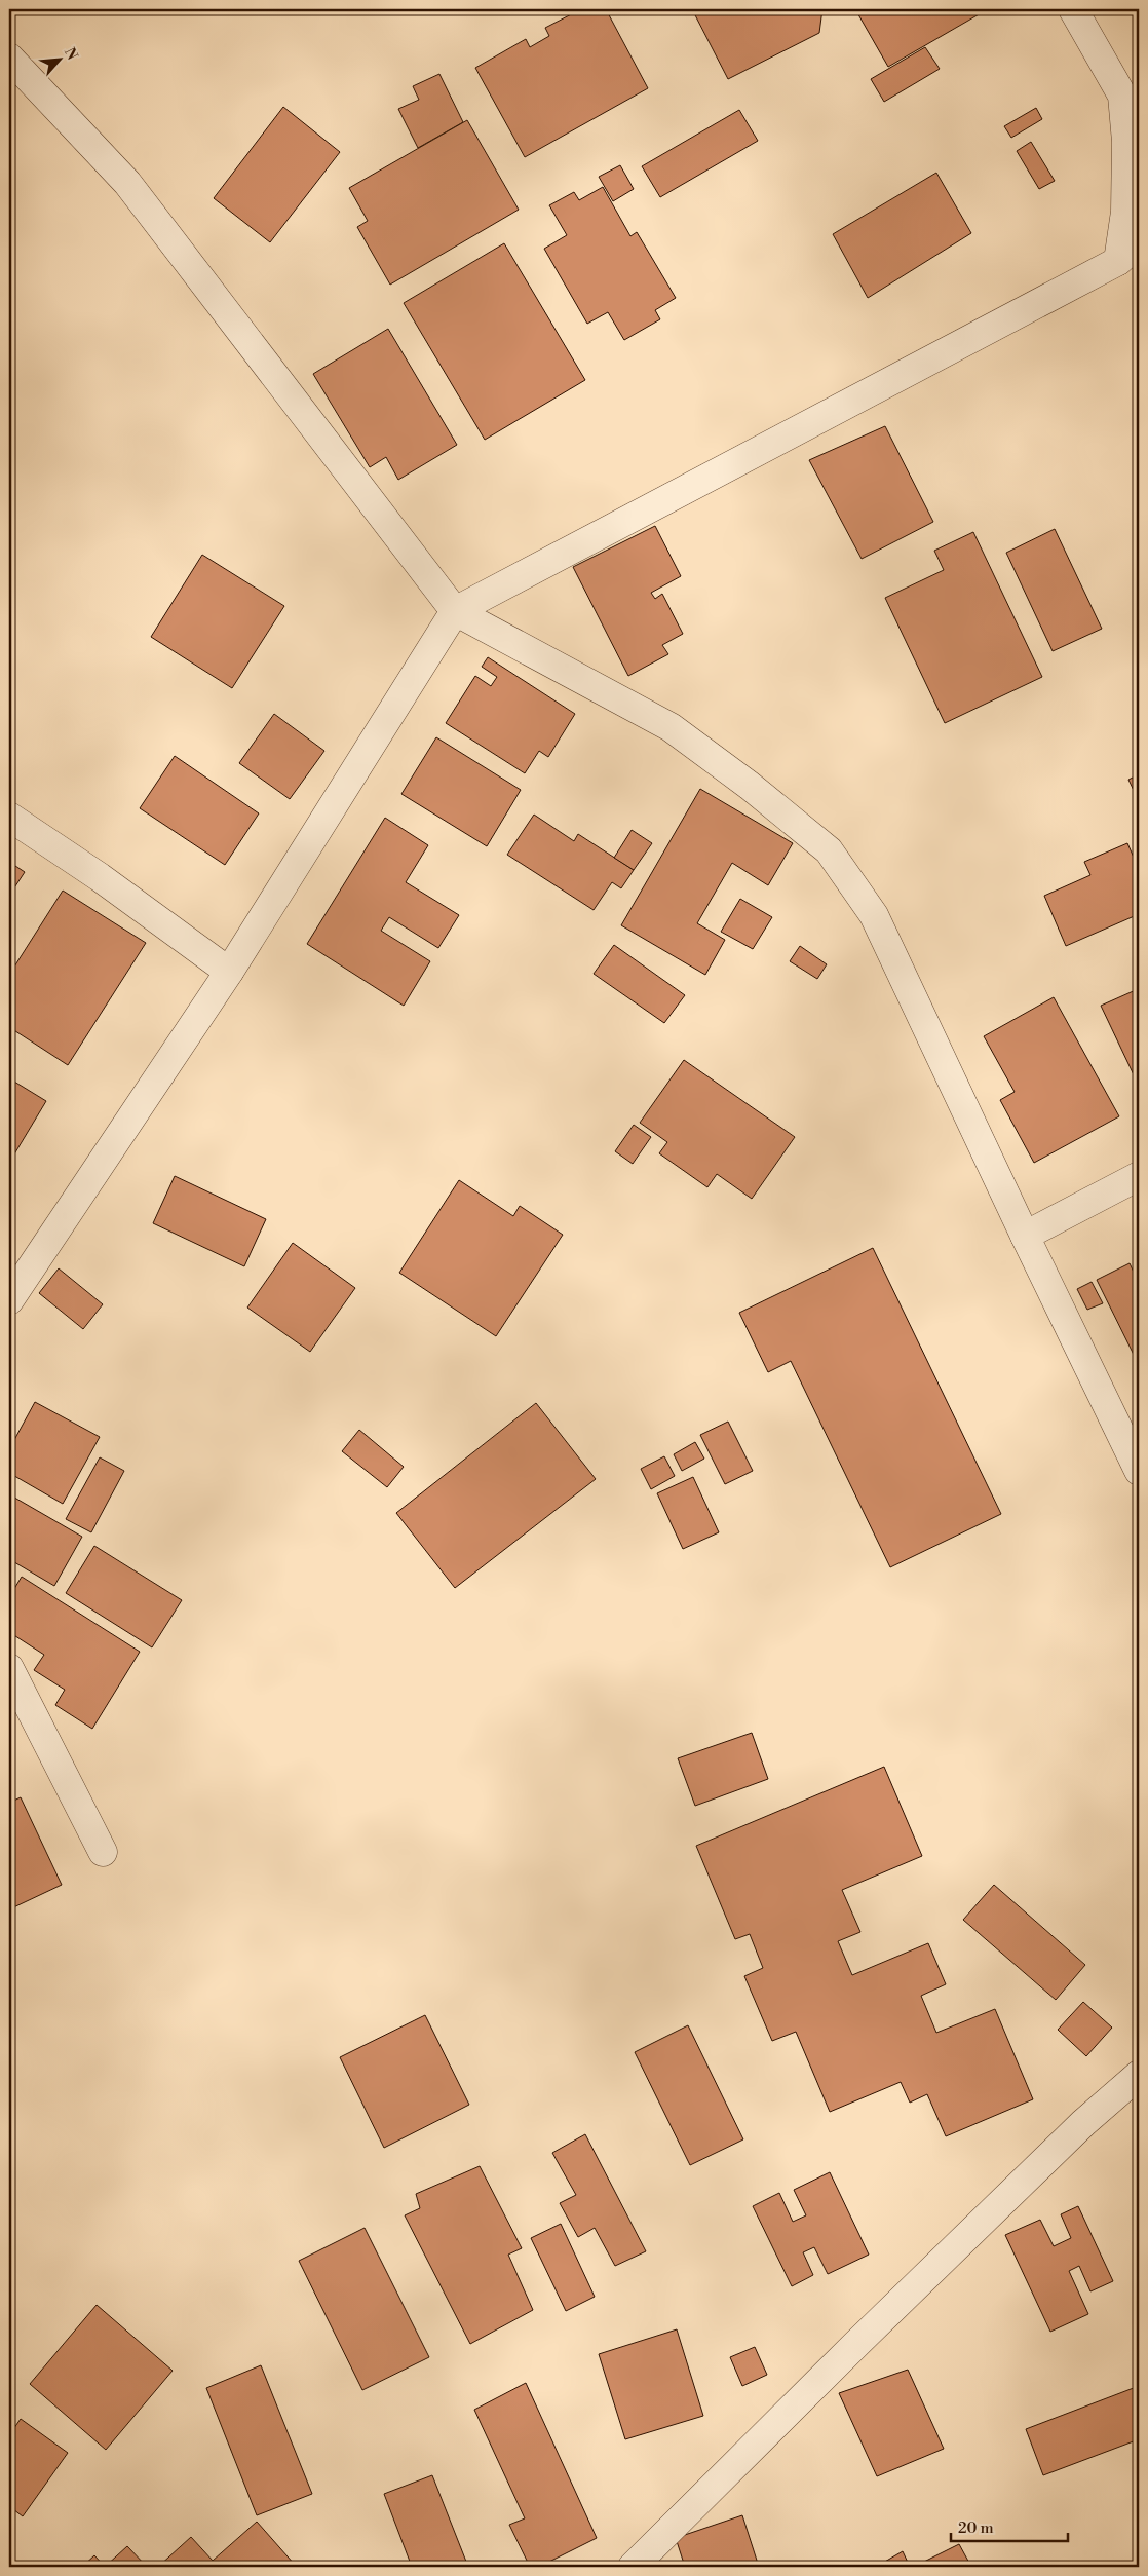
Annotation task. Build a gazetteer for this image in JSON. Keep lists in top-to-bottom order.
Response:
{
  "scale_bar": "20 m",
  "north": "top right"
}
